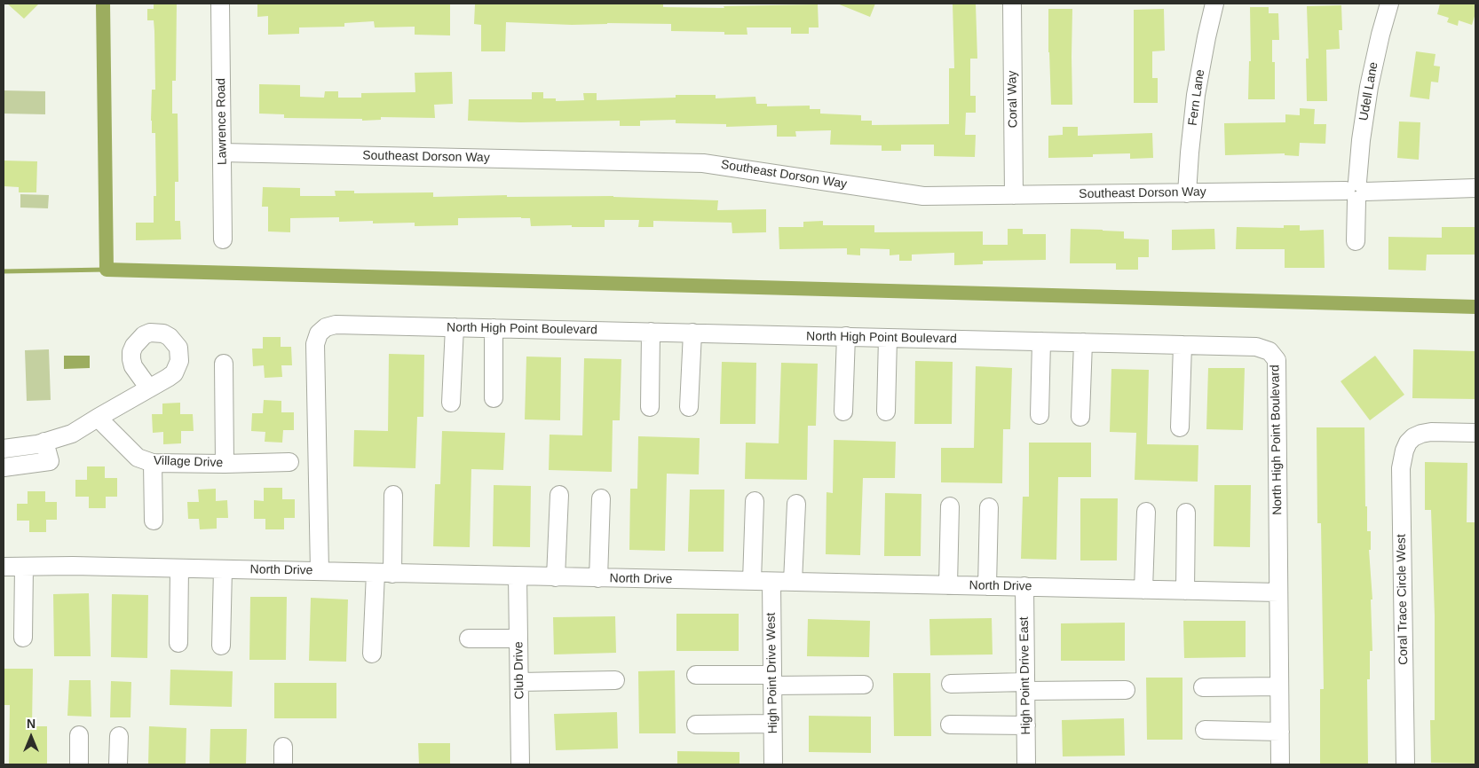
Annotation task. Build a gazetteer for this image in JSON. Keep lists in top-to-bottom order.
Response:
{
  "streets": {
    "street": [
      "Udell Lane",
      "Fern Lane",
      "Coral Way",
      "Lawrence Road",
      "Southeast Dorson Way",
      "North High Point Boulevard",
      "Village Drive",
      "North Drive",
      "Coral Trace Circle West",
      "Club Drive",
      "High Point Drive West",
      "High Point Drive East"
    ]
  },
  "crossings": [
    ["Udell Lane", "Southeast Dorson Way"],
    ["Fern Lane", "Southeast Dorson Way"],
    ["Coral Way", "Southeast Dorson Way"],
    ["Lawrence Road", "Southeast Dorson Way"],
    ["North High Point Boulevard", "North Drive"],
    ["North Drive", "Club Drive"],
    ["North Drive", "High Point Drive West"],
    ["North Drive", "High Point Drive East"]
  ],
  "north": "top"
}
